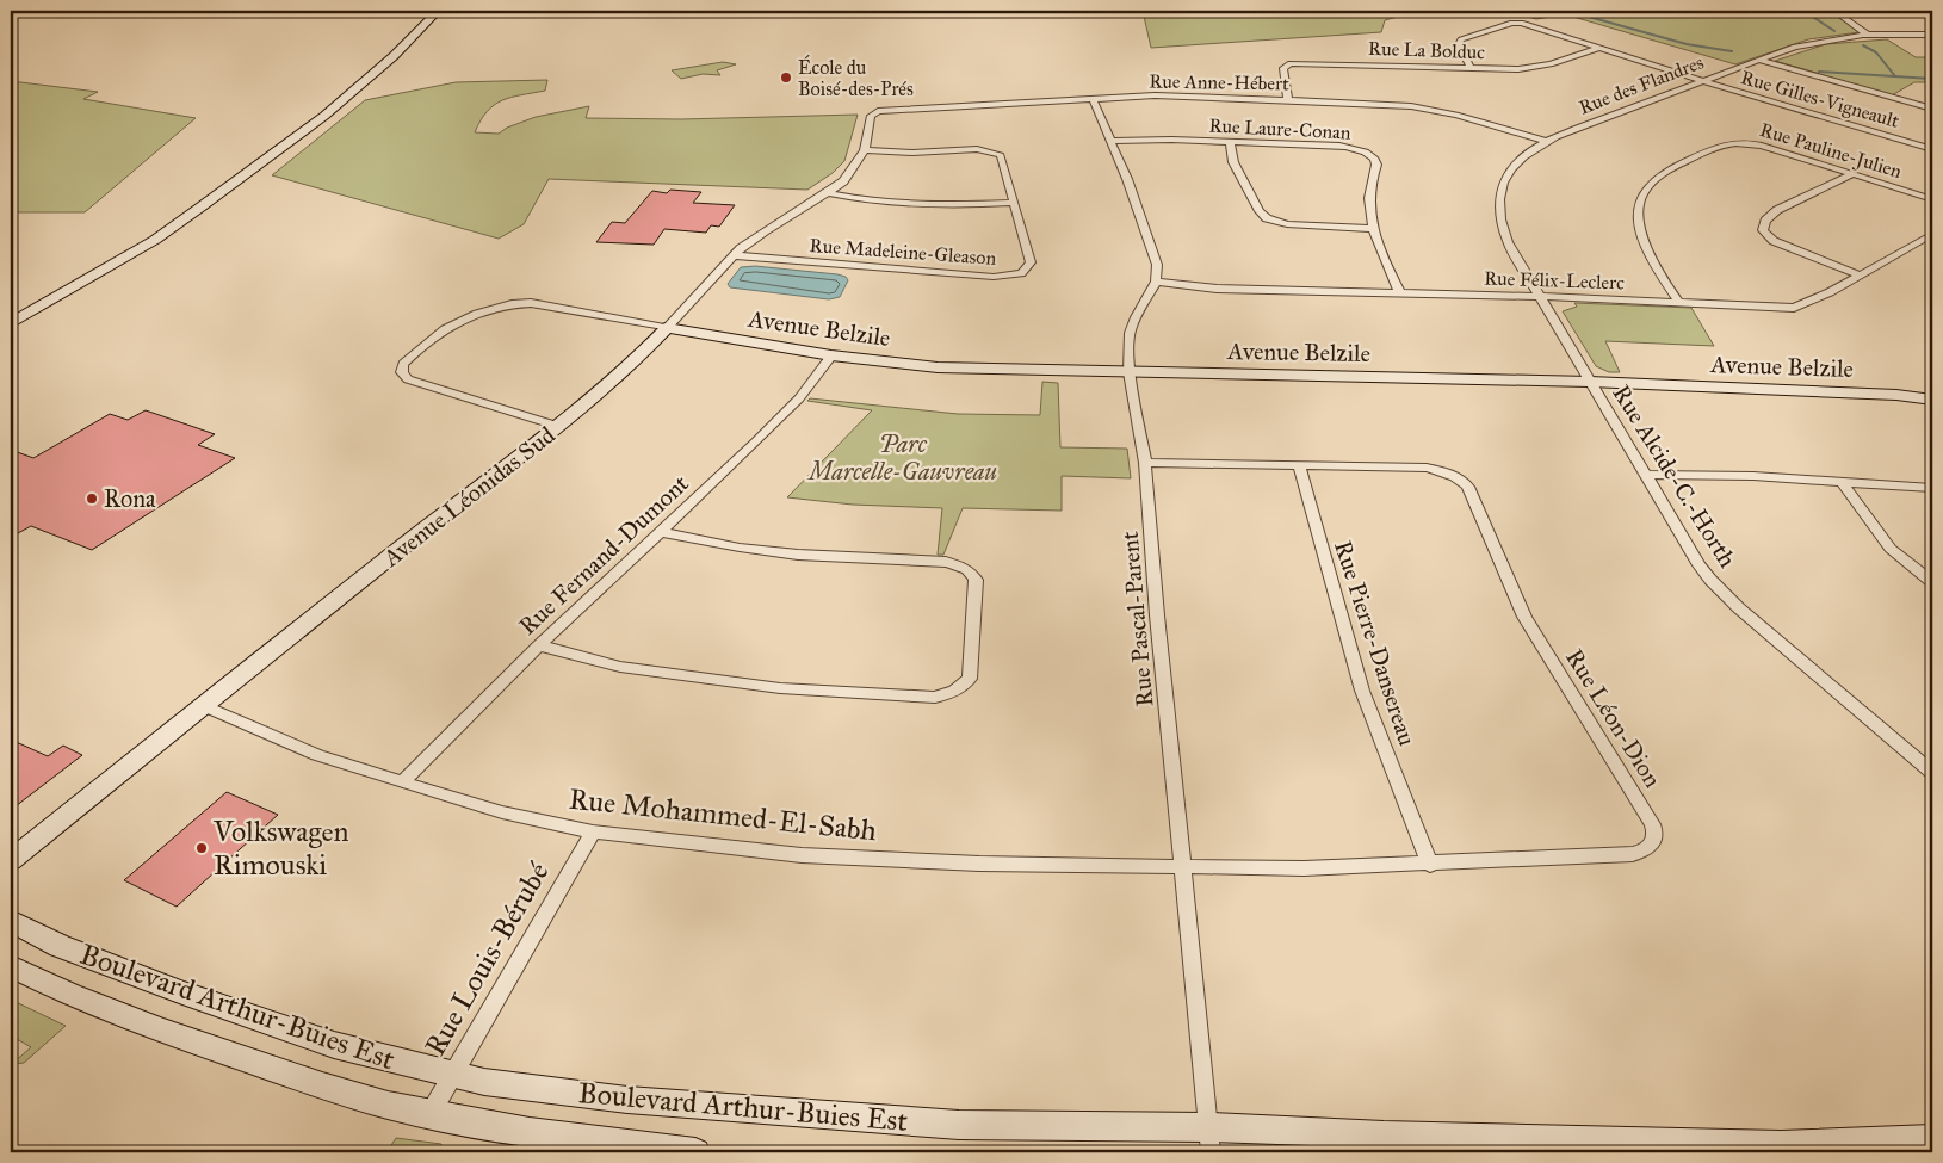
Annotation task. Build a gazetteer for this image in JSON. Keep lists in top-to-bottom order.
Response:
{
  "streets": {
    "street": [
      "Rue La Bolduc",
      "Rue Anne-Hébert",
      "Rue des Flandres",
      "Rue Gilles-Vigneault",
      "Rue Laure-Conan",
      "Rue Pauline-Julien",
      "Rue Madeleine-Gleason",
      "Rue Félix-Leclerc",
      "Avenue Belzile",
      "Rue Alcide-C.-Horth",
      "Avenue Léonidas Sud",
      "Rue Fernand-Dumont",
      "Rue Pascal-Parent",
      "Rue Pierre-Dansereau",
      "Rue Léon-Dion",
      "Rue Mohammed-El-Sabh",
      "Rue Louis-Bérubé",
      "Boulevard Arthur-Buies Est"
    ]
  },
  "crossings": [
    ["Rue La Bolduc", "Rue Anne-Hébert"],
    ["Rue La Bolduc", "Rue Gilles-Vigneault"],
    ["Rue Anne-Hébert", "Rue des Flandres"],
    ["Rue Anne-Hébert", "Avenue Léonidas Sud"],
    ["Rue des Flandres", "Rue Gilles-Vigneault"],
    ["Rue des Flandres", "Rue Félix-Leclerc"],
    ["Rue des Flandres", "Rue Alcide-C.-Horth"],
    ["Rue Laure-Conan", "Rue Félix-Leclerc"],
    ["Rue Pauline-Julien", "Rue Félix-Leclerc"],
    ["Rue Madeleine-Gleason", "Avenue Léonidas Sud"],
    ["Rue Félix-Leclerc", "Rue Alcide-C.-Horth"],
    ["Rue Félix-Leclerc", "Rue Pascal-Parent"],
    ["Avenue Belzile", "Rue Alcide-C.-Horth"],
    ["Avenue Belzile", "Avenue Léonidas Sud"],
    ["Avenue Belzile", "Rue Fernand-Dumont"],
    ["Avenue Belzile", "Rue Pascal-Parent"],
    ["Avenue Léonidas Sud", "Rue Mohammed-El-Sabh"],
    ["Rue Fernand-Dumont", "Rue Mohammed-El-Sabh"],
    ["Rue Pascal-Parent", "Rue Léon-Dion"],
    ["Rue Pascal-Parent", "Rue Mohammed-El-Sabh"],
    ["Rue Pascal-Parent", "Boulevard Arthur-Buies Est"],
    ["Rue Pierre-Dansereau", "Rue Léon-Dion"],
    ["Rue Léon-Dion", "Rue Mohammed-El-Sabh"],
    ["Rue Mohammed-El-Sabh", "Rue Louis-Bérubé"],
    ["Rue Louis-Bérubé", "Boulevard Arthur-Buies Est"]
  ],
  "parks": ["Parc Marcelle-Gauvreau"],
  "places": ["École du Boisé-des-Prés", "Rona", "Volkswagen Rimouski"]
}
